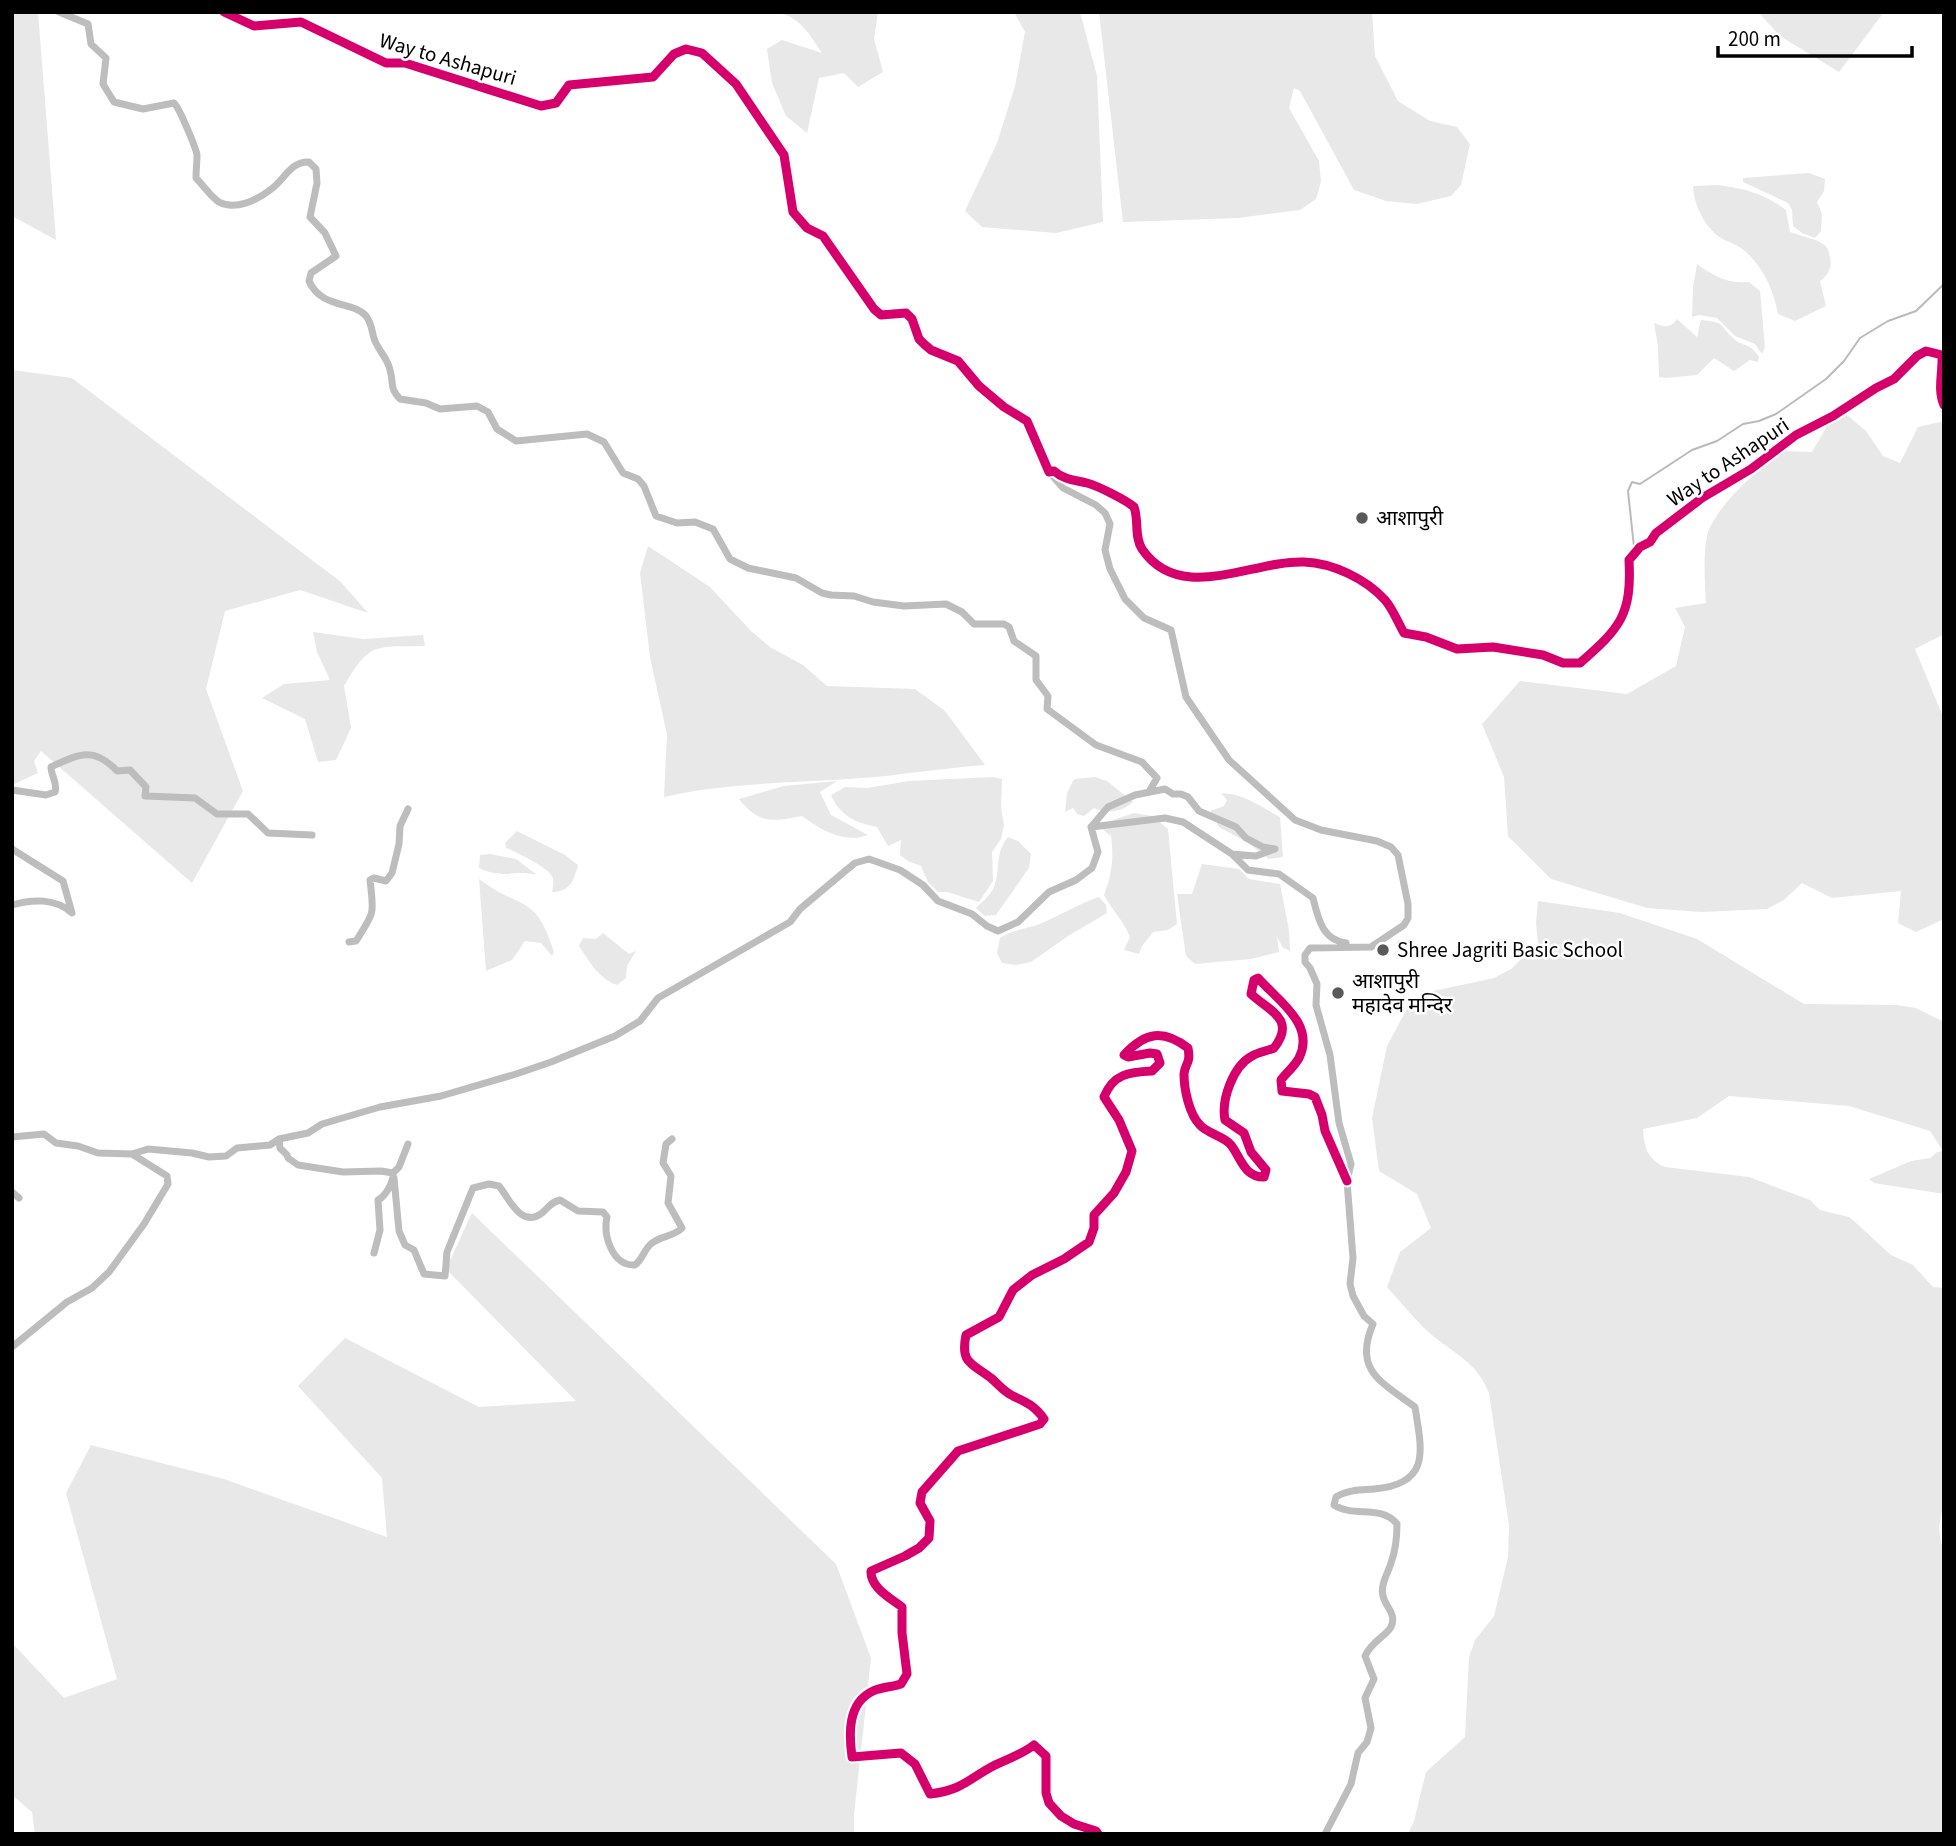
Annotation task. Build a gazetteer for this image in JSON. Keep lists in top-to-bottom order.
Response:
{
  "streets": {
    "street": ["Way to Ashapuri"]
  },
  "places": ["आशापुरी", "Shree Jagriti Basic School", "आशापुरी महादेव मन्दिर"],
  "scale_bar": "200 m"
}
